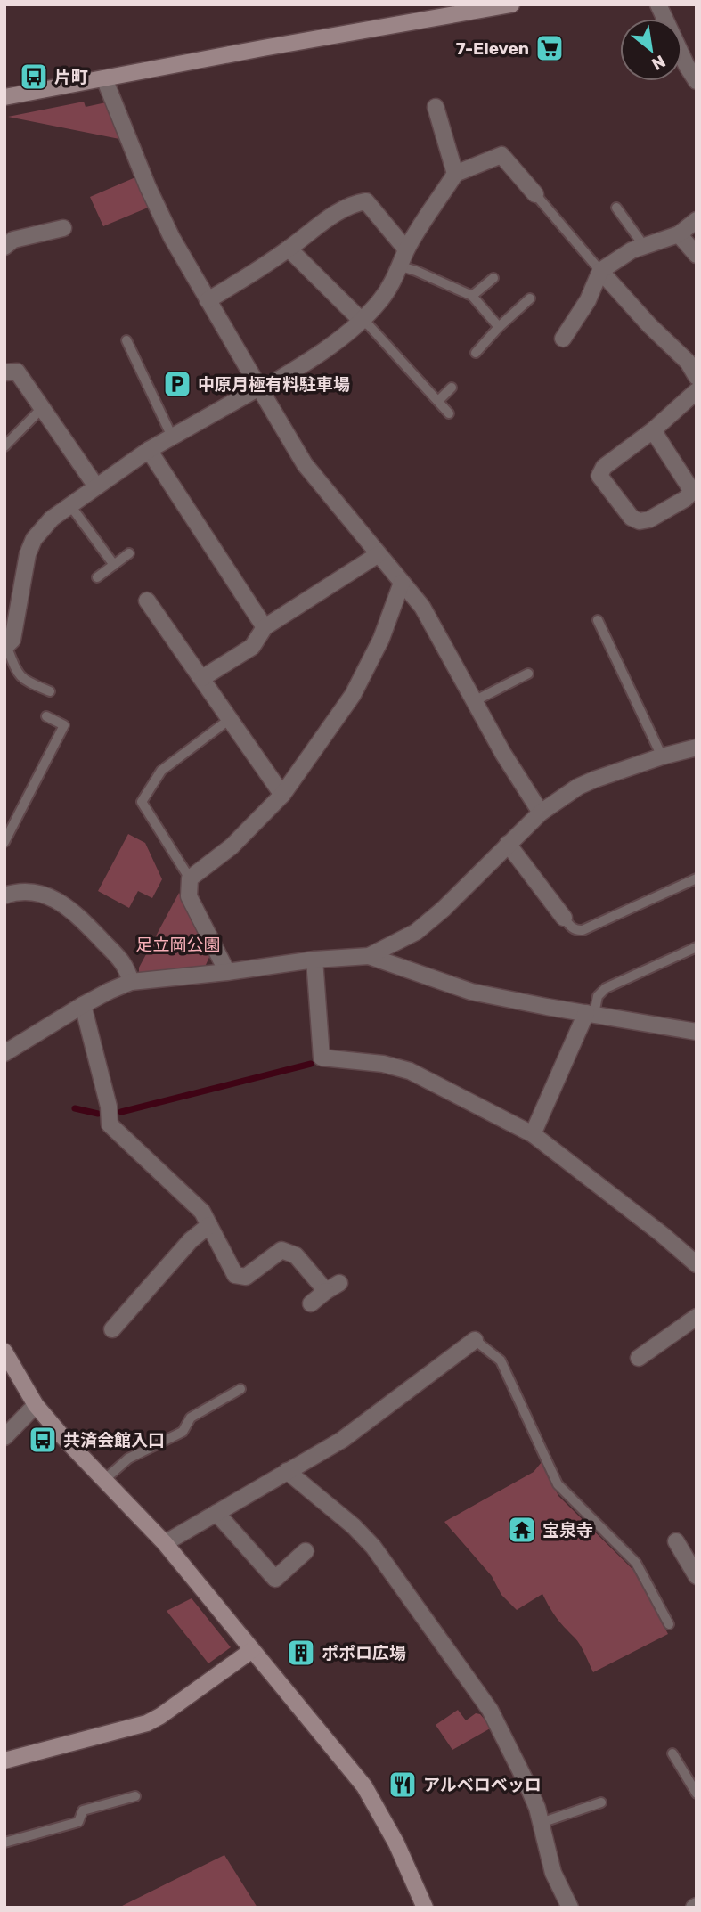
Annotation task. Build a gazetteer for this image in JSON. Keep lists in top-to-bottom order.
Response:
{
  "parks": ["足立岡公園"],
  "places": {
    "supermarket": ["7-Eleven"],
    "bus stop": ["片町", "共済会館入口"],
    "parking": ["中原月極有料駐車場"],
    "temple": ["宝泉寺"],
    "building": ["ポポロ広場"],
    "restaurant": ["アルベロベッロ"]
  },
  "north": "bottom right"
}
